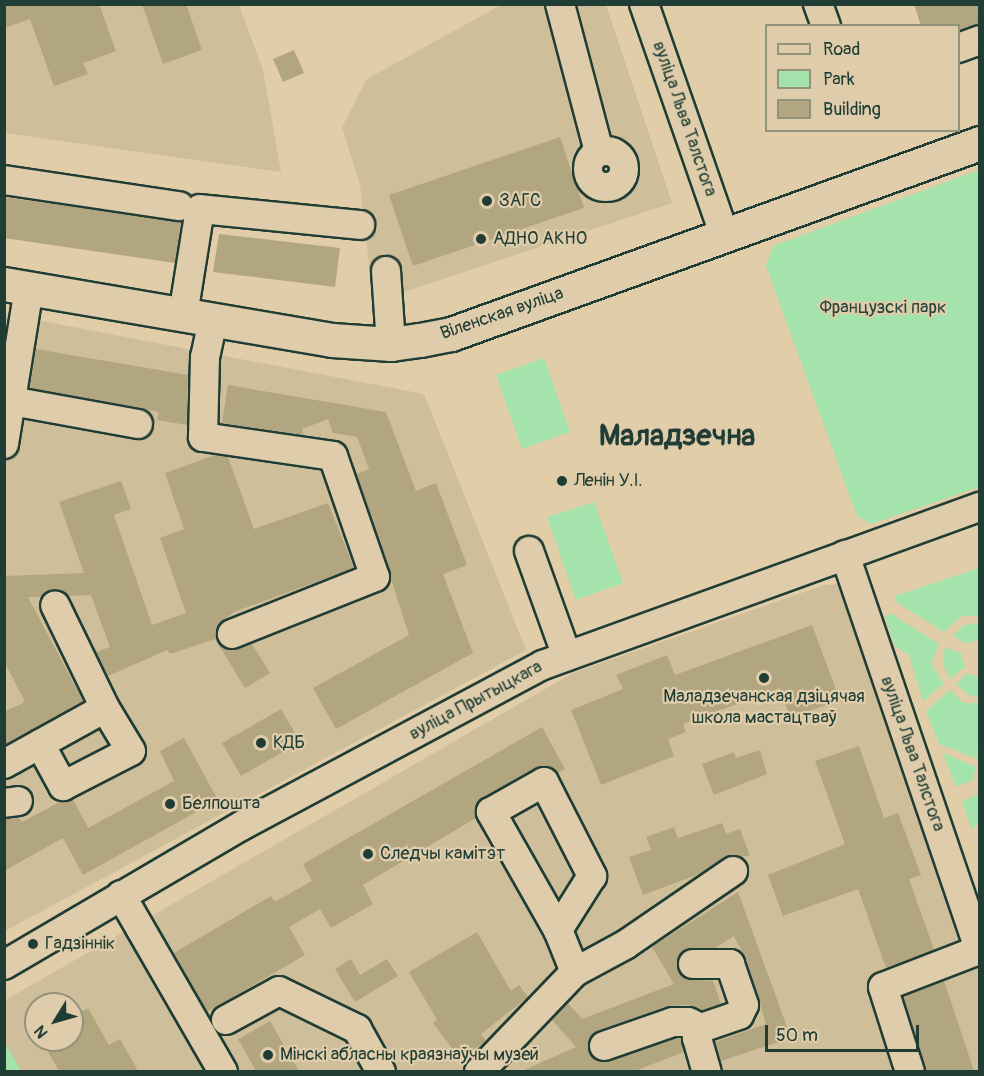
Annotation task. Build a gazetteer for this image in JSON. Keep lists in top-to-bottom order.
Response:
{
  "streets": {
    "main road": ["Віленская вуліца"],
    "street": ["вуліца Льва Талстога", "вуліца Прытыцкага"]
  },
  "crossings": [
    ["вуліца Льва Талстога", "Віленская вуліца"],
    ["вуліца Льва Талстога", "вуліца Прытыцкага"]
  ],
  "districts": ["Маладзечна"],
  "parks": ["Французскі парк"],
  "places": [
    "ЗАГС",
    "АДНО АКНО",
    "Ленін У.І.",
    "Маладзечанская дзіцячая школа мастацтваў",
    "КДБ",
    "Белпошта",
    "Следчы камітэт",
    "Гадзіннік",
    "Мінскі абласны краязнаўчы музей"
  ],
  "legend": ["Road", "Park", "Building"],
  "scale_bar": "50 m",
  "north": "bottom left"
}
